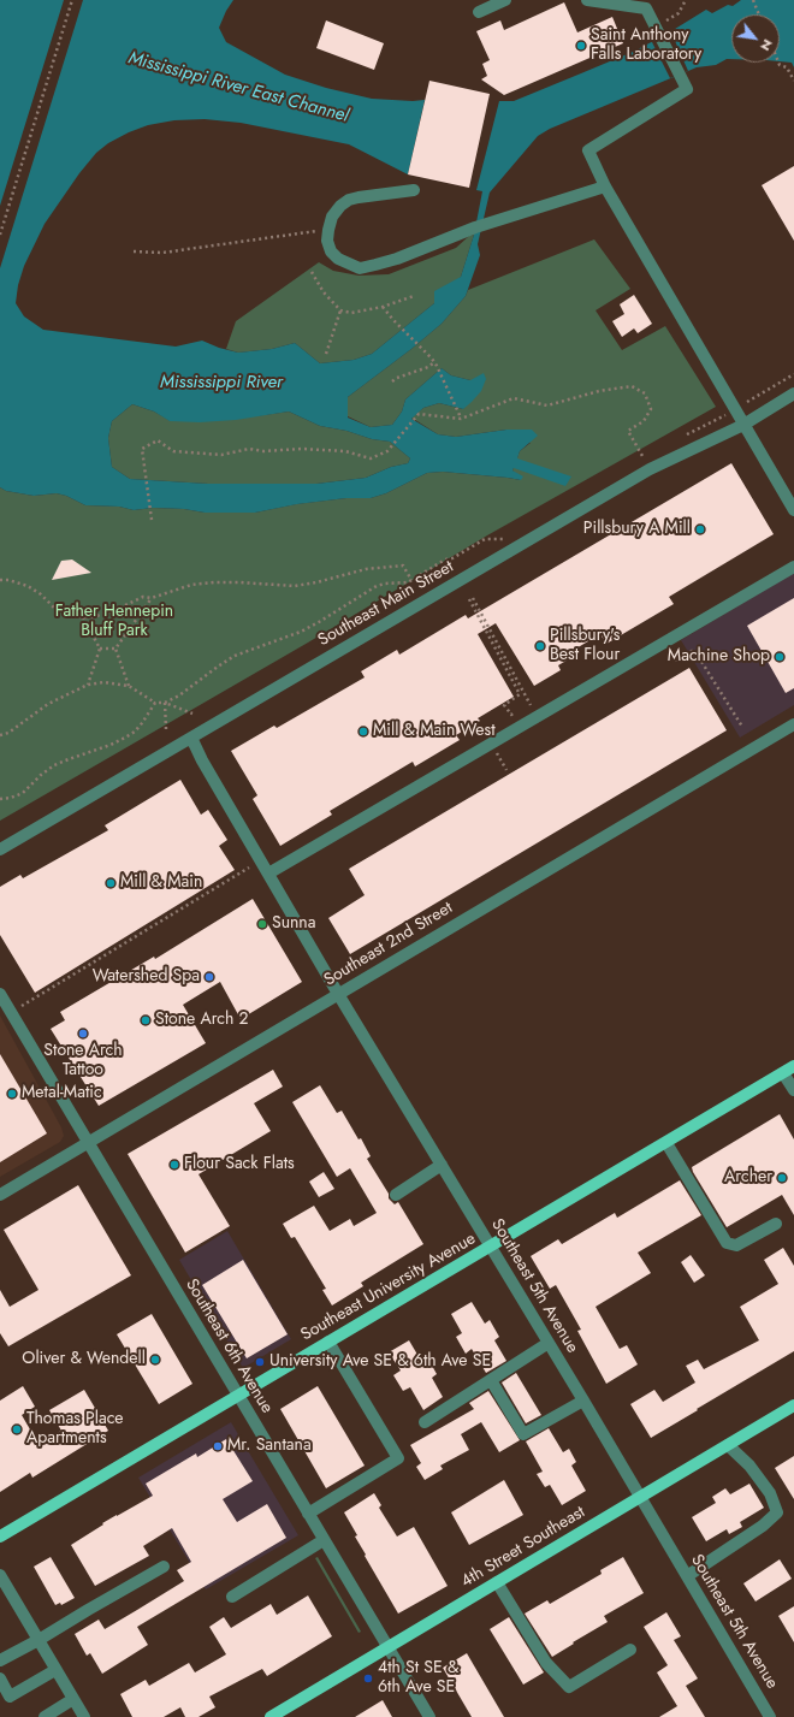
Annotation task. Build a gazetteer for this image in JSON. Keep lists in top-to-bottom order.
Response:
{
  "streets": {
    "main road": ["Southeast University Avenue", "4th Street Southeast"],
    "street": [
      "Southeast Main Street",
      "Southeast 2nd Street",
      "Southeast 5th Avenue",
      "Southeast 6th Avenue"
    ]
  },
  "crossings": [
    ["Southeast Main Street", "Southeast 5th Avenue"],
    ["Southeast 2nd Street", "Southeast 5th Avenue"],
    ["Southeast 2nd Street", "Southeast 6th Avenue"],
    ["Southeast 5th Avenue", "Southeast University Avenue"],
    ["Southeast 5th Avenue", "4th Street Southeast"],
    ["Southeast University Avenue", "Southeast 6th Avenue"],
    ["Southeast 6th Avenue", "4th Street Southeast"]
  ],
  "water": ["Mississippi River East Channel", "Mississippi River"],
  "parks": ["Father Hennepin Bluff Park"],
  "places": [
    "Saint Anthony Falls Laboratory",
    "Pillsbury A Mill",
    "Pillsbury's Best Flour",
    "Machine Shop",
    "Mill & Main West",
    "Mill & Main",
    "Sunna",
    "Watershed Spa",
    "Stone Arch 2",
    "Stone Arch Tattoo",
    "Metal-Matic",
    "Flour Sack Flats",
    "Archer",
    "Oliver & Wendell",
    "University Ave SE & 6th Ave SE",
    "Thomas Place Apartments",
    "Mr. Santana",
    "4th St SE & 6th Ave SE"
  ],
  "north": "bottom right"
}
